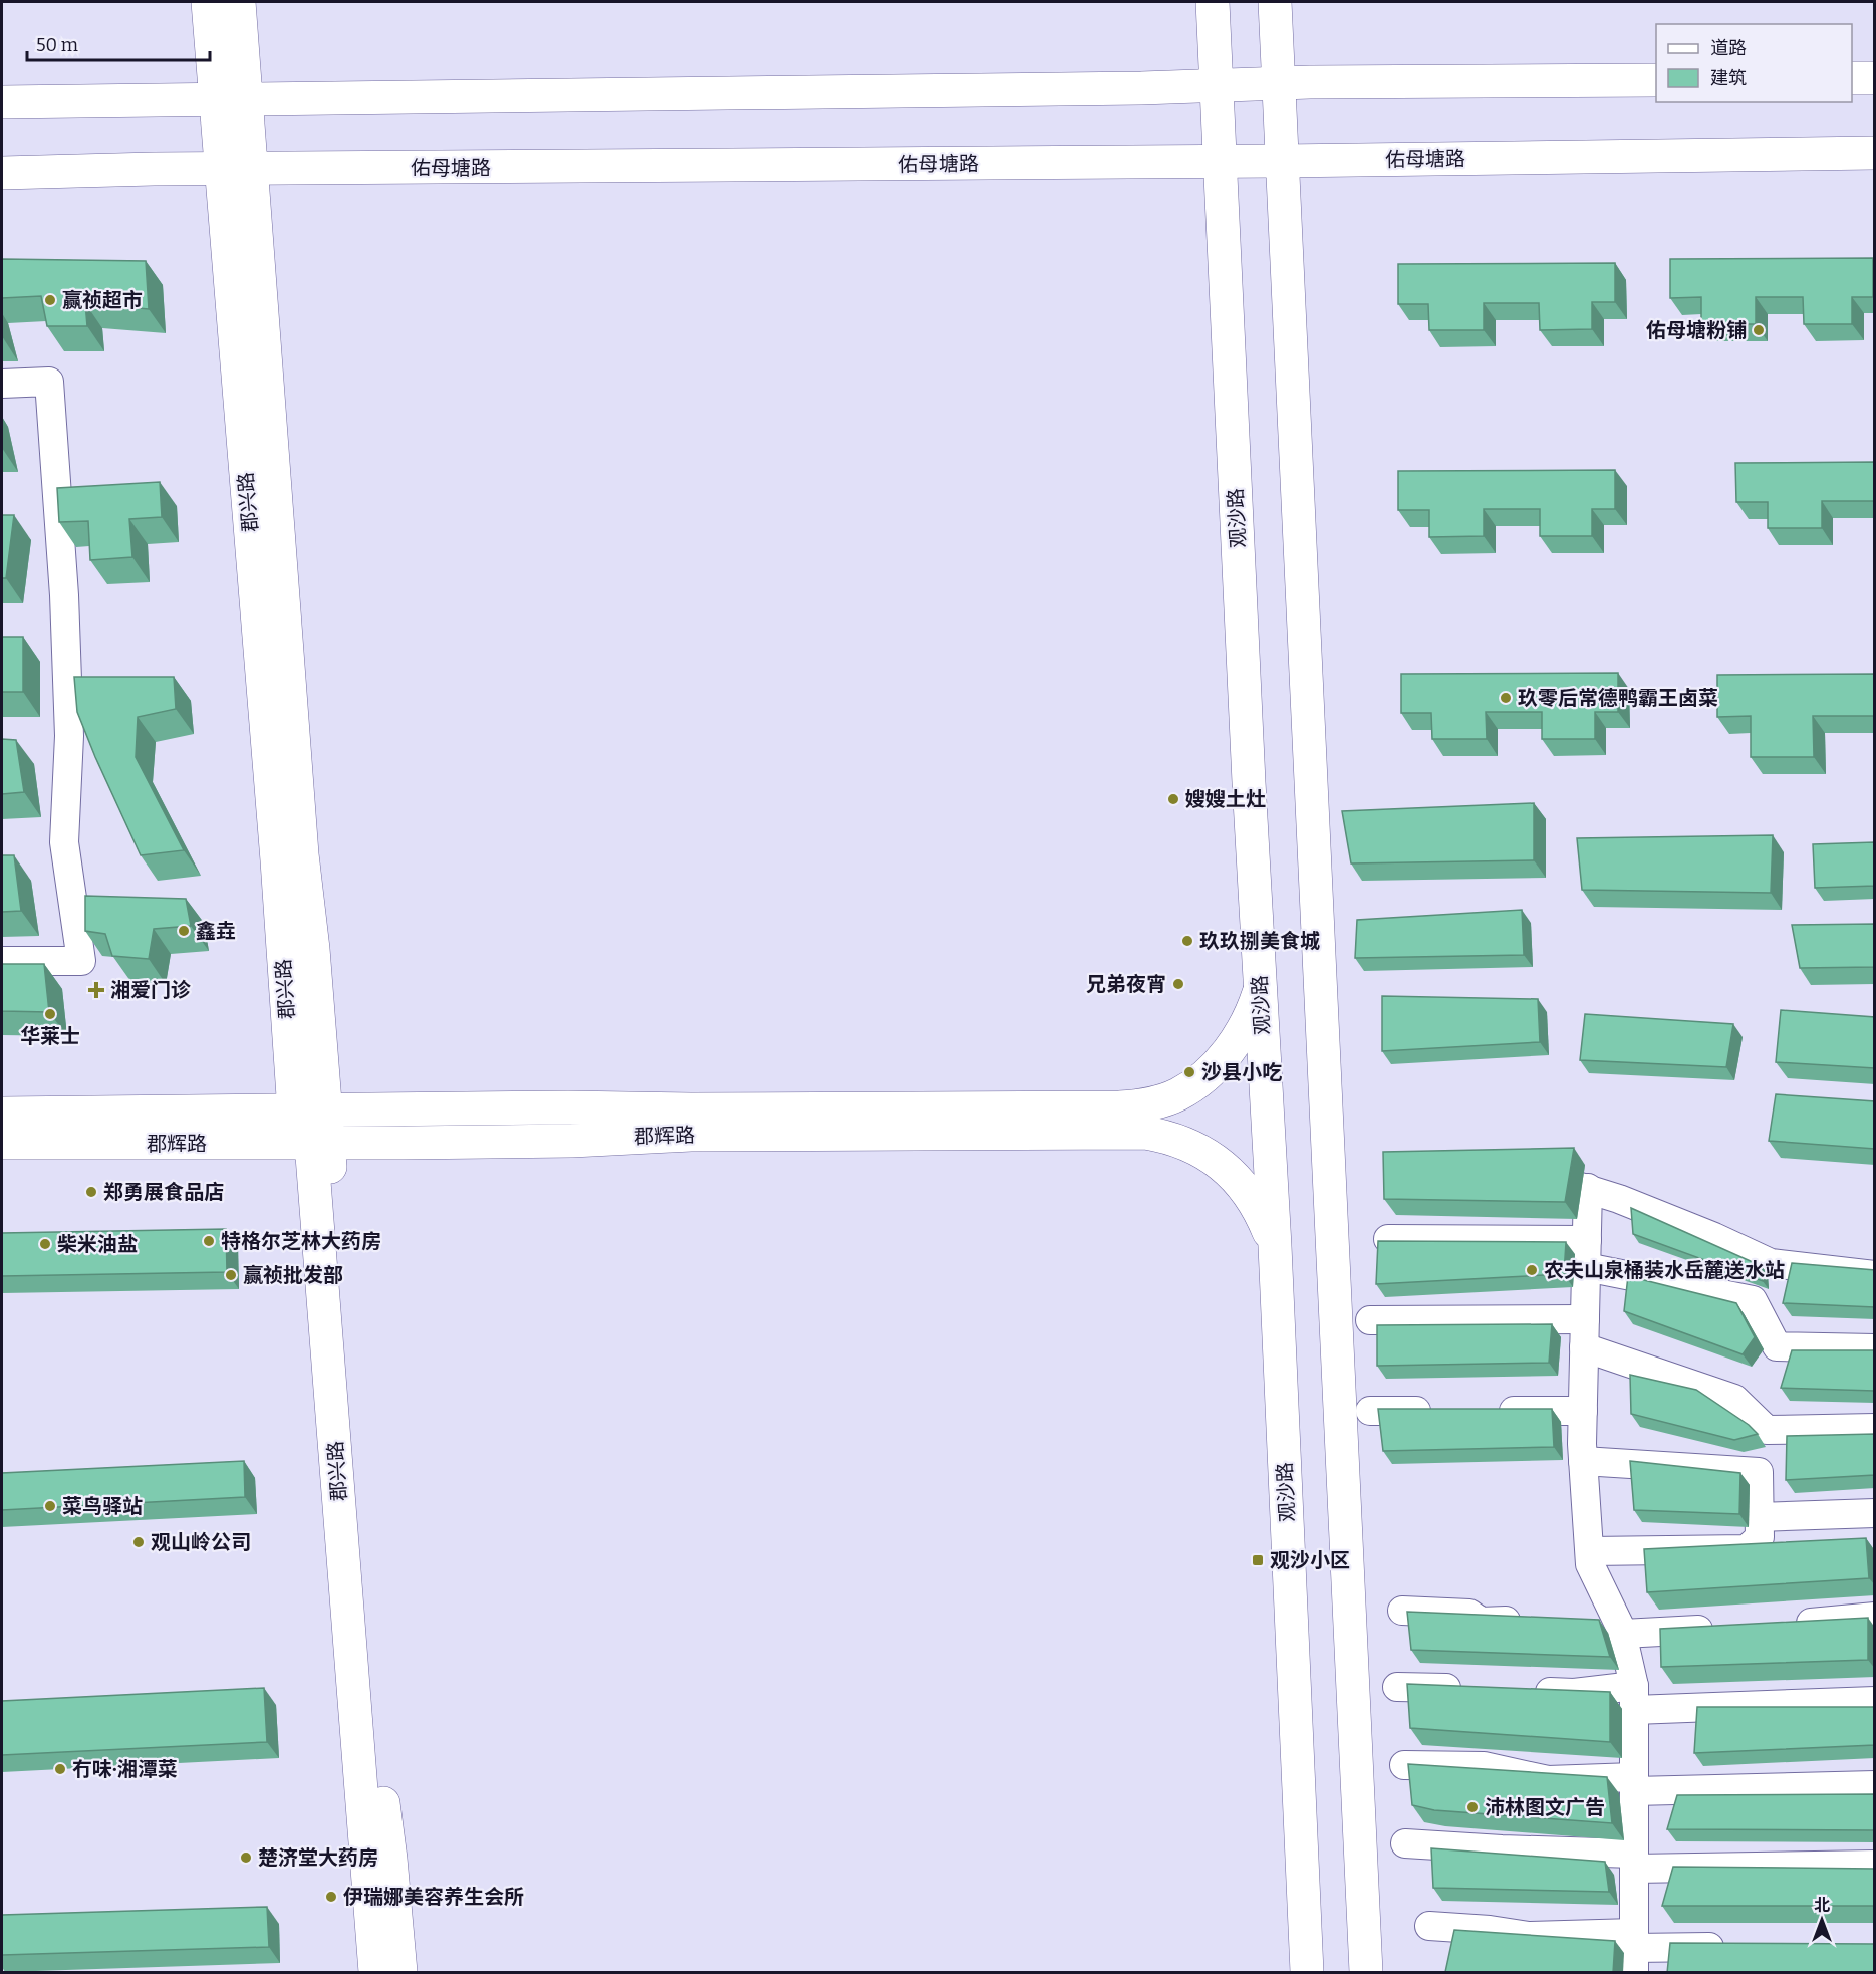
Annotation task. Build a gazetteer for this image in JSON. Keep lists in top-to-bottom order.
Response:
{
  "streets": {
    "main road": [
      "佑母塘路",
      "郡兴路",
      "观沙路",
      "郡辉路"
    ]
  },
  "crossings": [
    ["佑母塘路", "郡兴路"],
    ["佑母塘路", "观沙路"],
    ["郡兴路", "郡辉路"],
    ["观沙路", "郡辉路"]
  ],
  "places": {
    "other": [
      "赢祯超市",
      "佑母塘粉铺",
      "玖零后常德鸭霸王卤菜",
      "嫂嫂土灶",
      "鑫垚",
      "玖玖捌美食城",
      "兄弟夜宵",
      "华莱士",
      "沙县小吃",
      "郑勇展食品店",
      "特格尔芝林大药房",
      "柴米油盐",
      "农夫山泉桶装水岳麓送水站",
      "赢祯批发部",
      "菜鸟驿站",
      "观山岭公司",
      "冇味·湘潭菜",
      "沛林图文广告",
      "楚济堂大药房",
      "伊瑞娜美容养生会所"
    ],
    "health": ["湘爱门诊"],
    "transit": ["观沙小区"]
  },
  "legend": ["道路", "建筑"],
  "scale_bar": "50 m",
  "north": "top"
}
